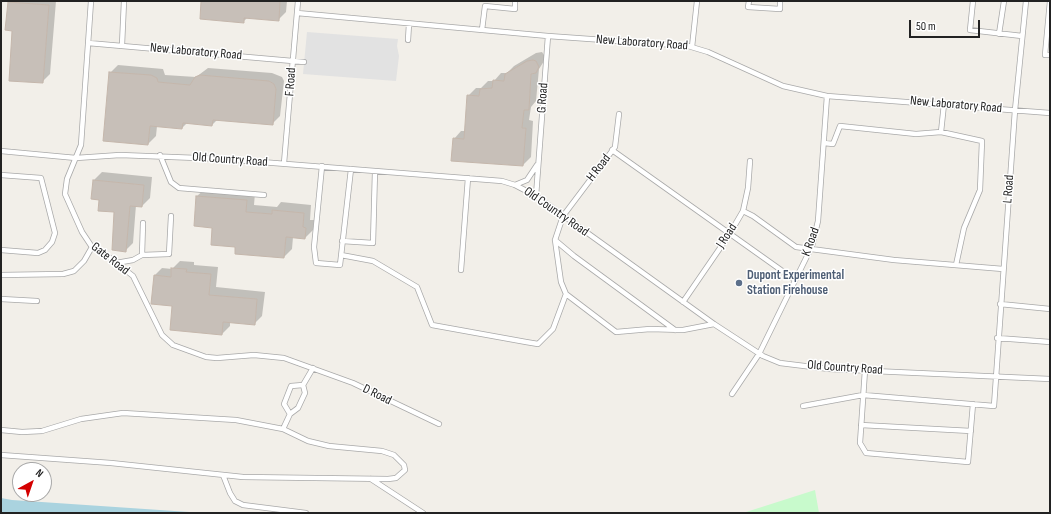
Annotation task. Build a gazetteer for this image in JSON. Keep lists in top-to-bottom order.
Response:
{
  "streets": {
    "lane": [
      "New Laboratory Road",
      "F Road",
      "G Road",
      "Old Country Road",
      "H Road",
      "L Road",
      "J Road",
      "K Road",
      "Gate Road",
      "D Road"
    ]
  },
  "crossings": [
    ["New Laboratory Road", "F Road"],
    ["New Laboratory Road", "G Road"],
    ["New Laboratory Road", "L Road"],
    ["New Laboratory Road", "K Road"],
    ["New Laboratory Road", "Gate Road"],
    ["F Road", "Old Country Road"],
    ["G Road", "Old Country Road"],
    ["Old Country Road", "H Road"],
    ["Old Country Road", "L Road"],
    ["Old Country Road", "J Road"],
    ["Old Country Road", "K Road"],
    ["Old Country Road", "Gate Road"],
    ["Gate Road", "D Road"]
  ],
  "places": ["Dupont Experimental Station Firehouse"],
  "scale_bar": "50 m",
  "north": "top right"
}
